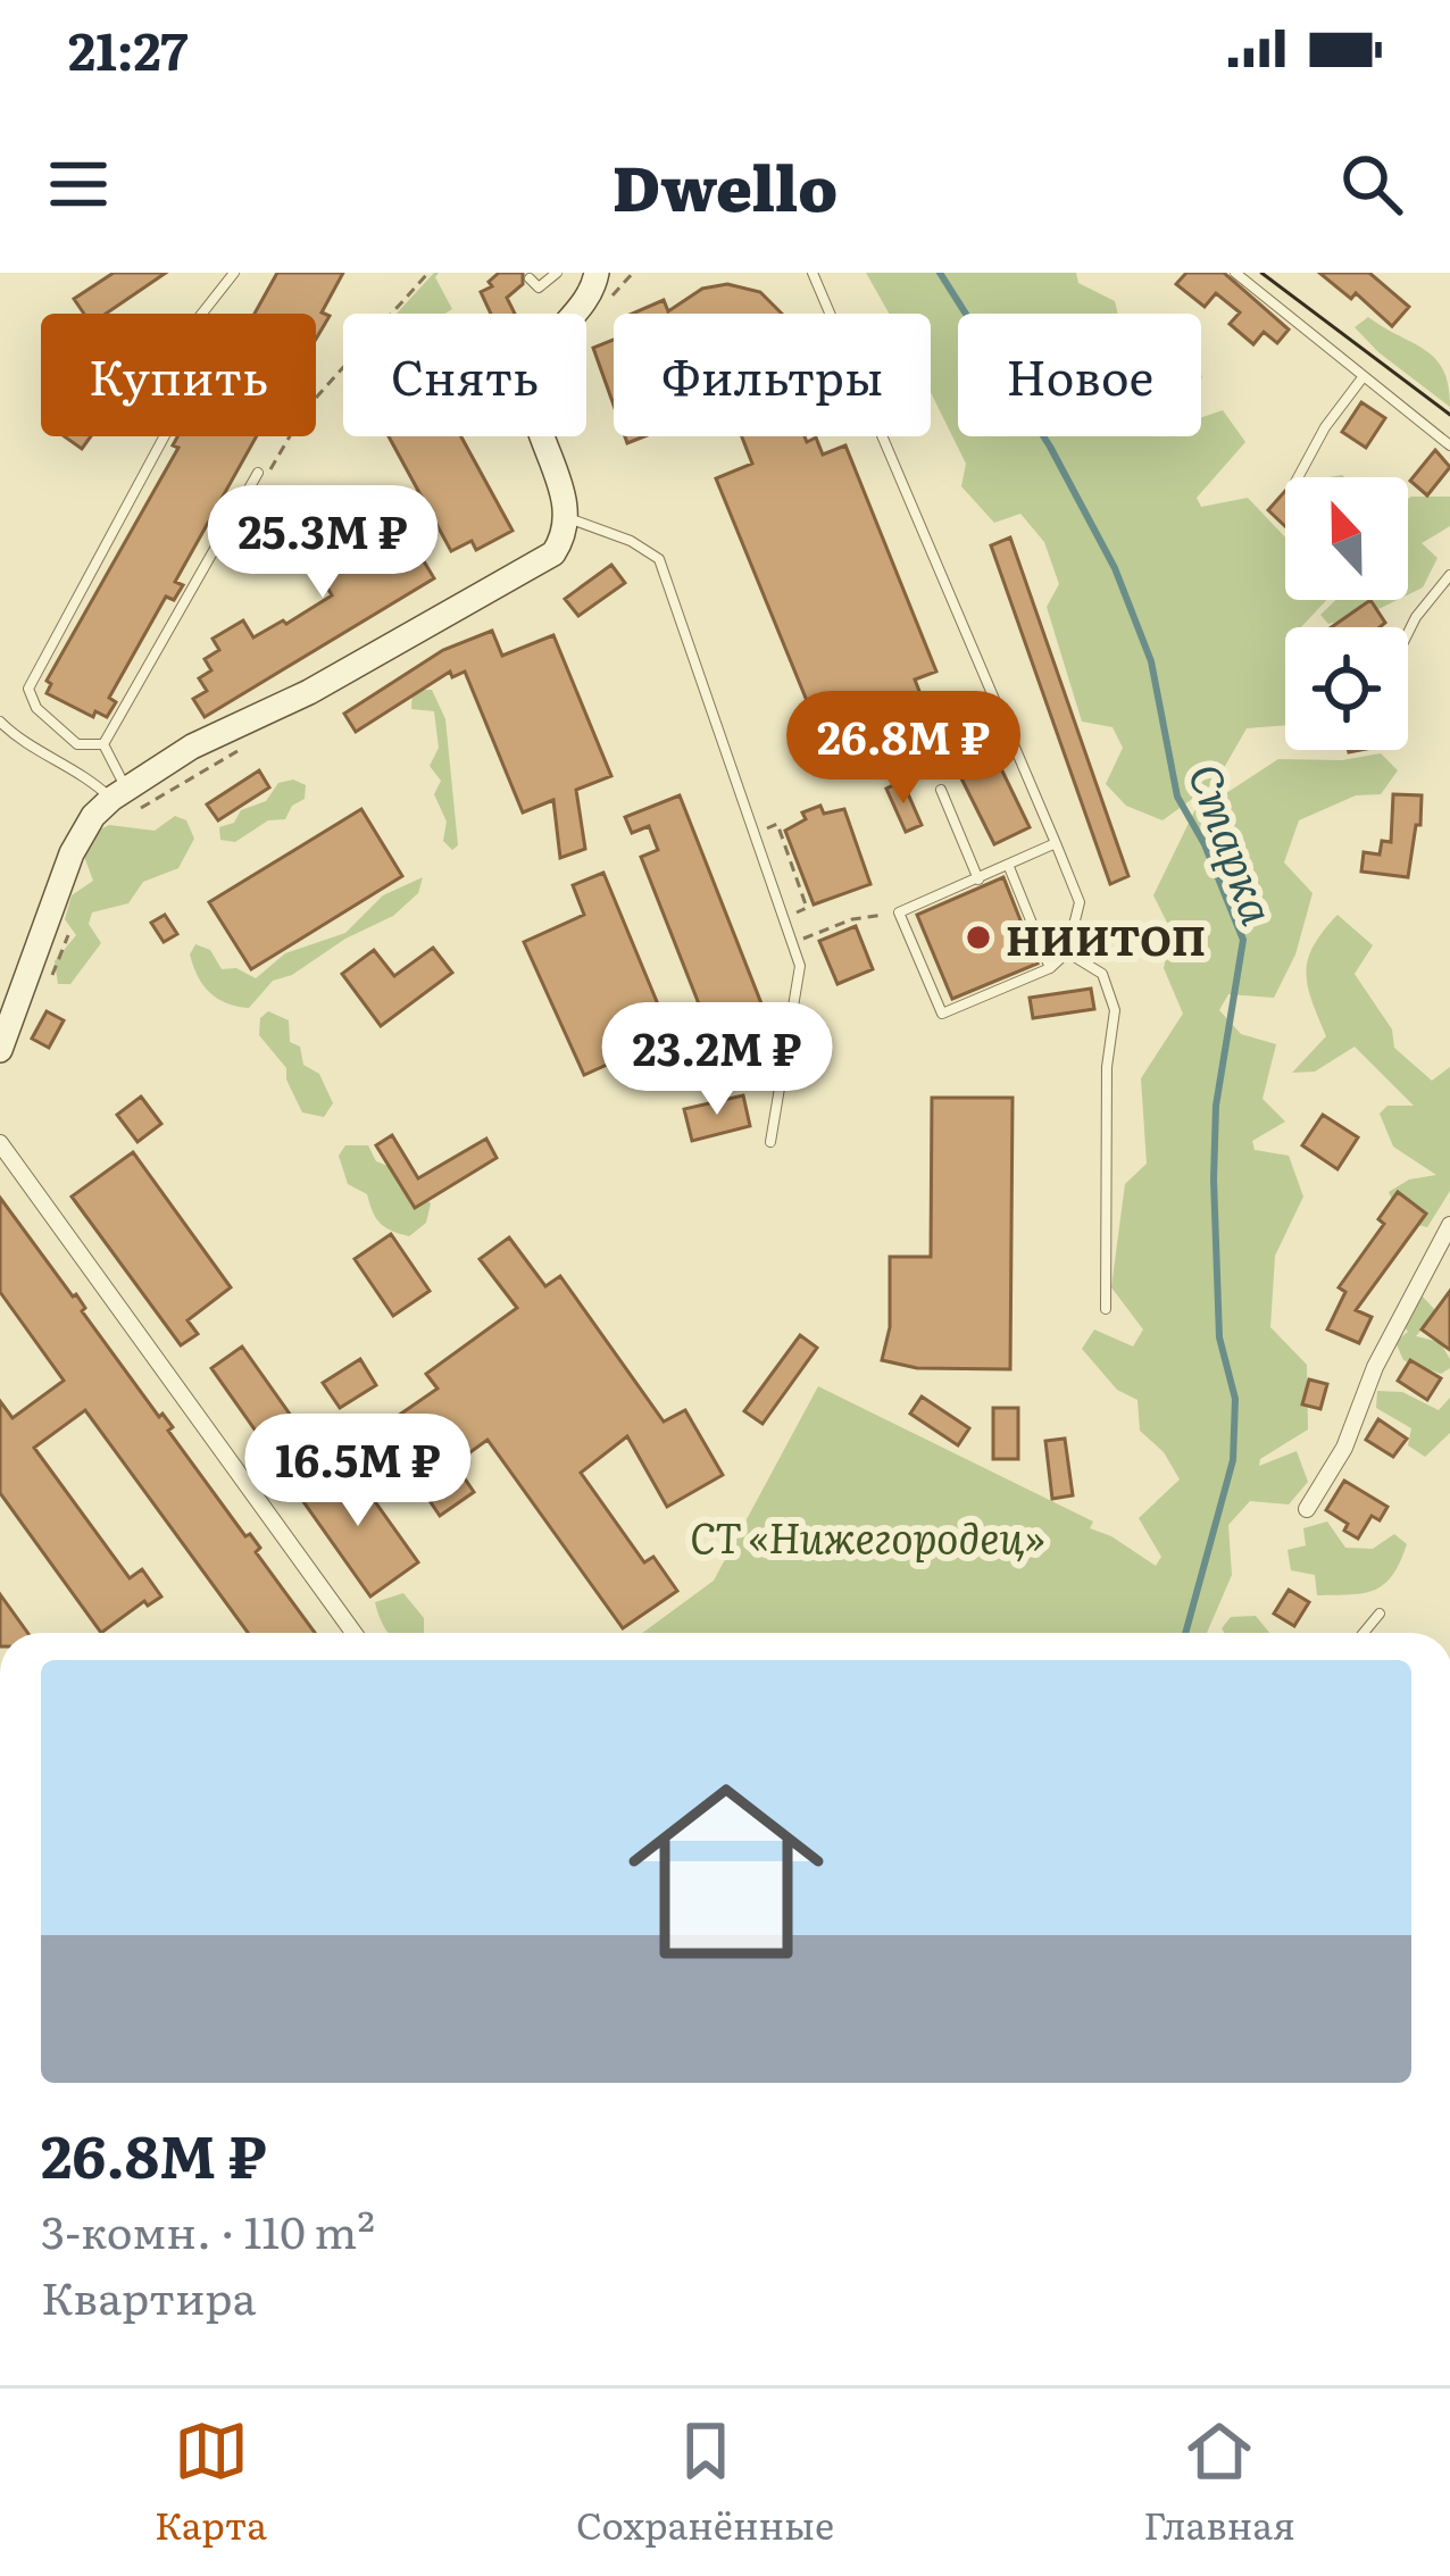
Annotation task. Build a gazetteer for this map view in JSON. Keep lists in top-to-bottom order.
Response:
{
  "water": ["Старка"],
  "parks": ["СТ «Нижегородец»"],
  "places": ["НИИТОП"],
  "north": "top",
  "page": {
    "status": "21:27",
    "header": "Dwello",
    "chip": [
      "Купить",
      "Снять",
      "Фильтры",
      "Новое"
    ],
    "price": [
      "25.3M ₽",
      "26.8M ₽",
      "23.2M ₽",
      "16.5M ₽"
    ],
    "list": [
      {
        "name": "26.8M ₽",
        "note": "3-комн. · 110 m² · Квартира"
      }
    ],
    "tabs": ["Карта", "Сохранённые", "Главная"]
  }
}
